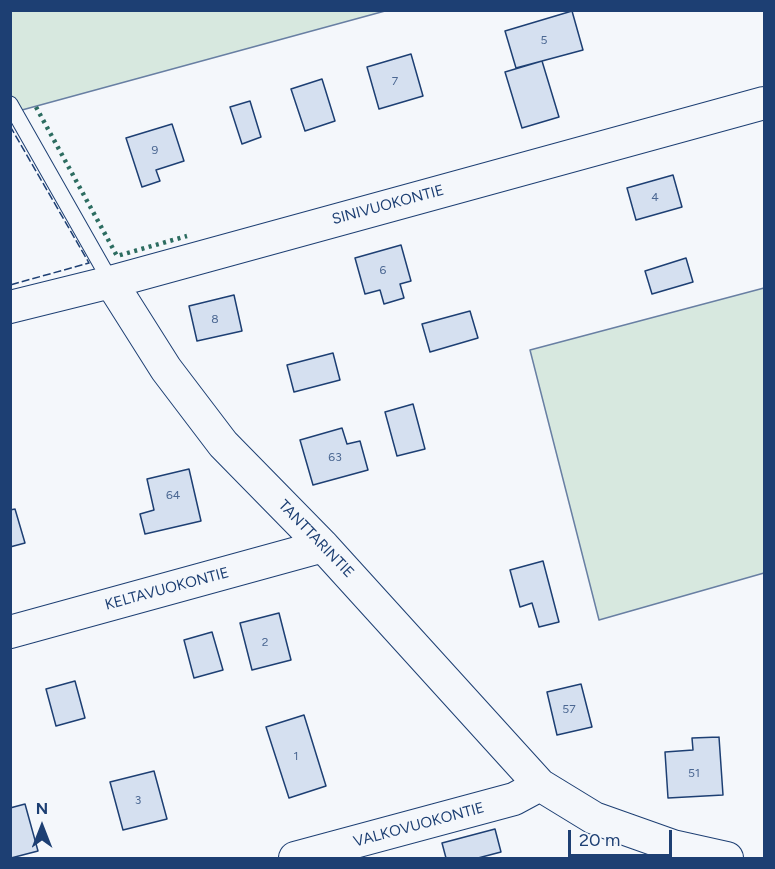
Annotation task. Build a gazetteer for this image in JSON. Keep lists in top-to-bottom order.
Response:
{
  "streets": {
    "street": [
      "SINIVUOKONTIE",
      "TANTTARINTIE",
      "KELTAVUOKONTIE",
      "VALKOVUOKONTIE"
    ]
  },
  "crossings": [
    ["SINIVUOKONTIE", "TANTTARINTIE"],
    ["TANTTARINTIE", "KELTAVUOKONTIE"],
    ["TANTTARINTIE", "VALKOVUOKONTIE"]
  ],
  "house_numbers": [
    "5",
    "7",
    "9",
    "4",
    "6",
    "8",
    "63",
    "64",
    "2",
    "57",
    "1",
    "51",
    "3"
  ],
  "scale_bar": "20 m",
  "north": "top"
}
